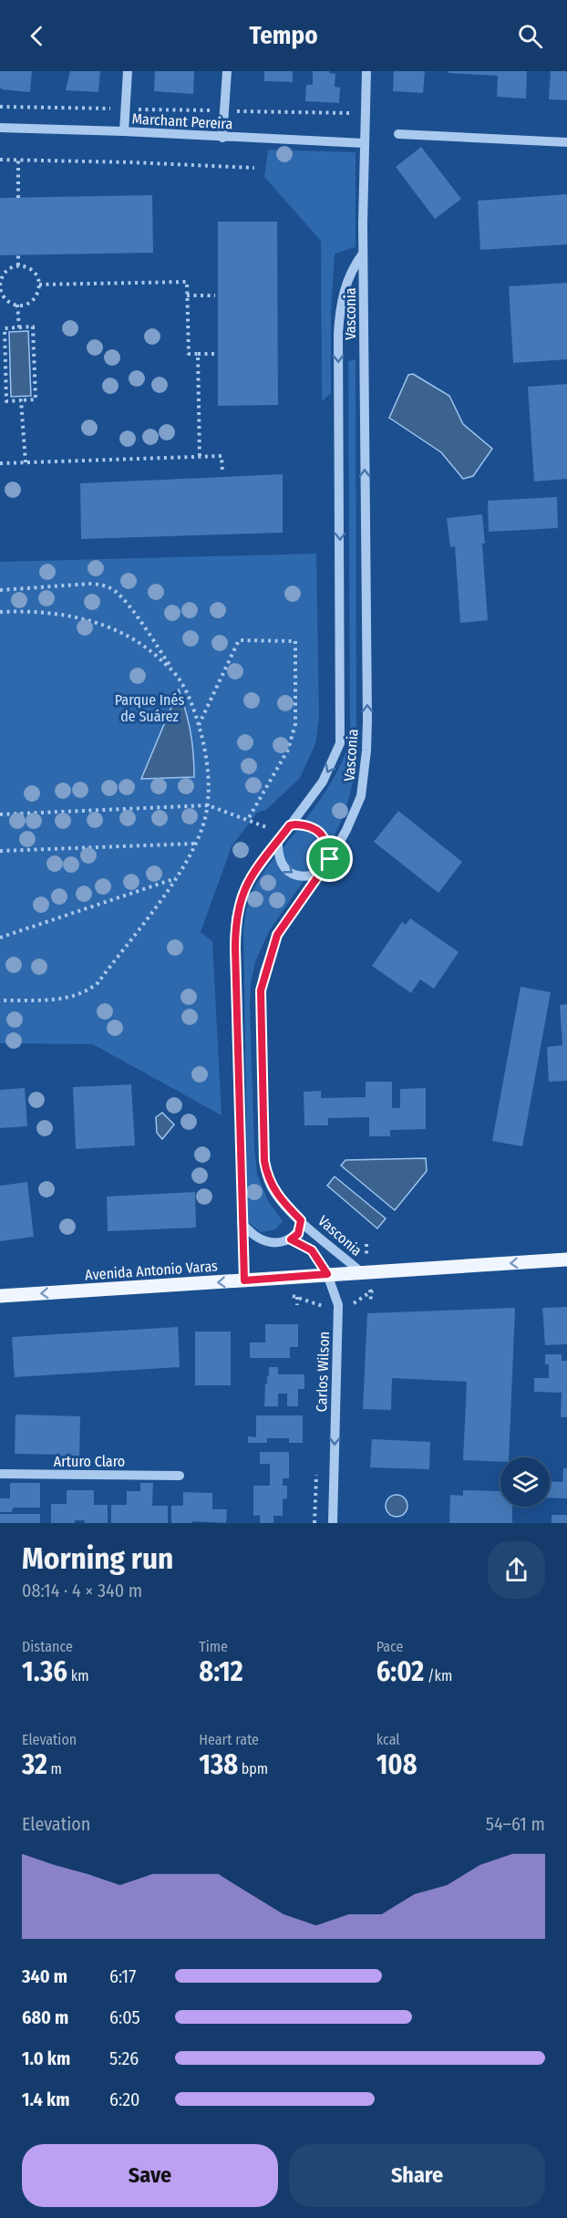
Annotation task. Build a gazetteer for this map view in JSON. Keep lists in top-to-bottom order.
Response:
{
  "streets": {
    "main road": ["Avenida Antonio Varas"],
    "street": [
      "Marchant Pereira",
      "Vasconia",
      "Carlos Wilson",
      "Arturo Claro"
    ]
  },
  "crossings": [
    ["Marchant Pereira", "Vasconia"],
    ["Vasconia", "Avenida Antonio Varas"],
    ["Vasconia", "Carlos Wilson"],
    ["Avenida Antonio Varas", "Carlos Wilson"]
  ],
  "one_way": ["Avenida Antonio Varas", "Carlos Wilson"],
  "parks": ["Parque Inés de Suárez"],
  "page": {
    "header": "Tempo",
    "heading": ["Morning run", "08:14 · 4 × 340 m"],
    "stats": [
      ["Distance", "1.36 km"],
      ["Time", "8:12"],
      ["Pace", "6:02 /km"],
      ["Elevation", "32 m"],
      ["Heart rate", "138 bpm"],
      ["kcal", "108"]
    ],
    "chart": ["Elevation", "54–61 m"],
    "list": [
      {
        "name": "340 m",
        "note": "6:17"
      },
      {
        "name": "680 m",
        "note": "6:05"
      },
      {
        "name": "1.0 km",
        "note": "5:26"
      },
      {
        "name": "1.4 km",
        "note": "6:20"
      }
    ],
    "buttons": ["Save", "Share"]
  }
}
